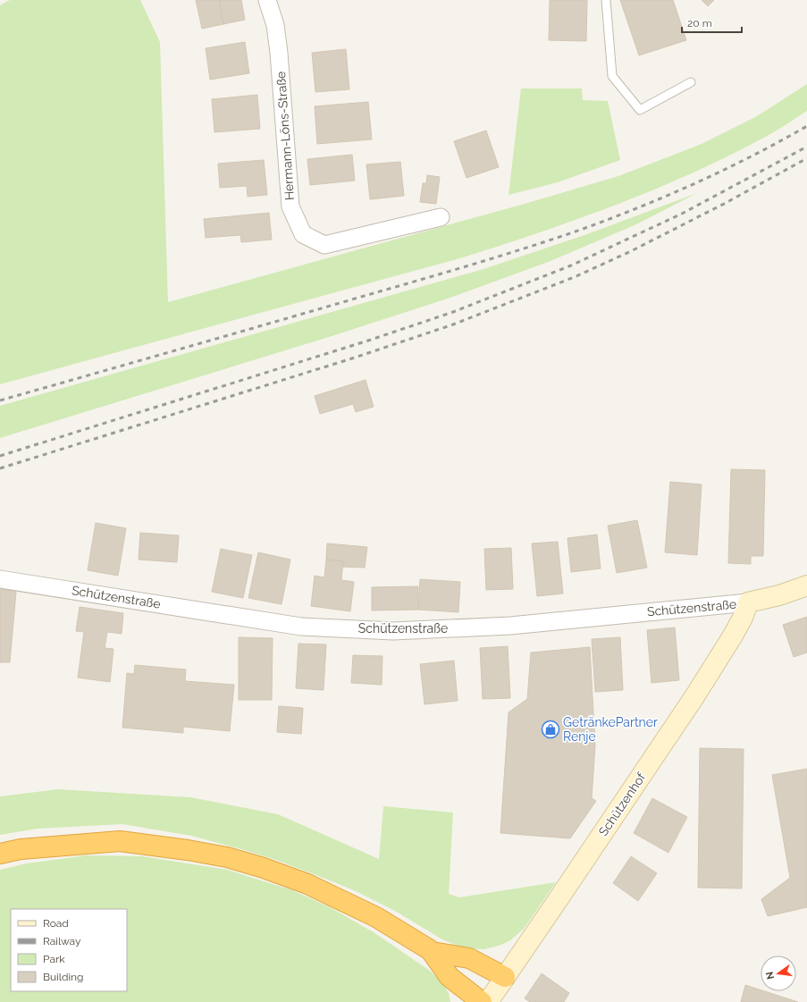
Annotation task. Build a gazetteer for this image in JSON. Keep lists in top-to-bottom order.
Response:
{
  "streets": {
    "street": ["Hermann-Löns-Straße", "Schützenstraße", "Schützenhof"]
  },
  "crossings": [
    ["Schützenstraße", "Schützenhof"]
  ],
  "places": {
    "shop": ["GetränkePartner Renje"]
  },
  "legend": [
    "Road",
    "Railway",
    "Park",
    "Building"
  ],
  "scale_bar": "20 m",
  "north": "left"
}
